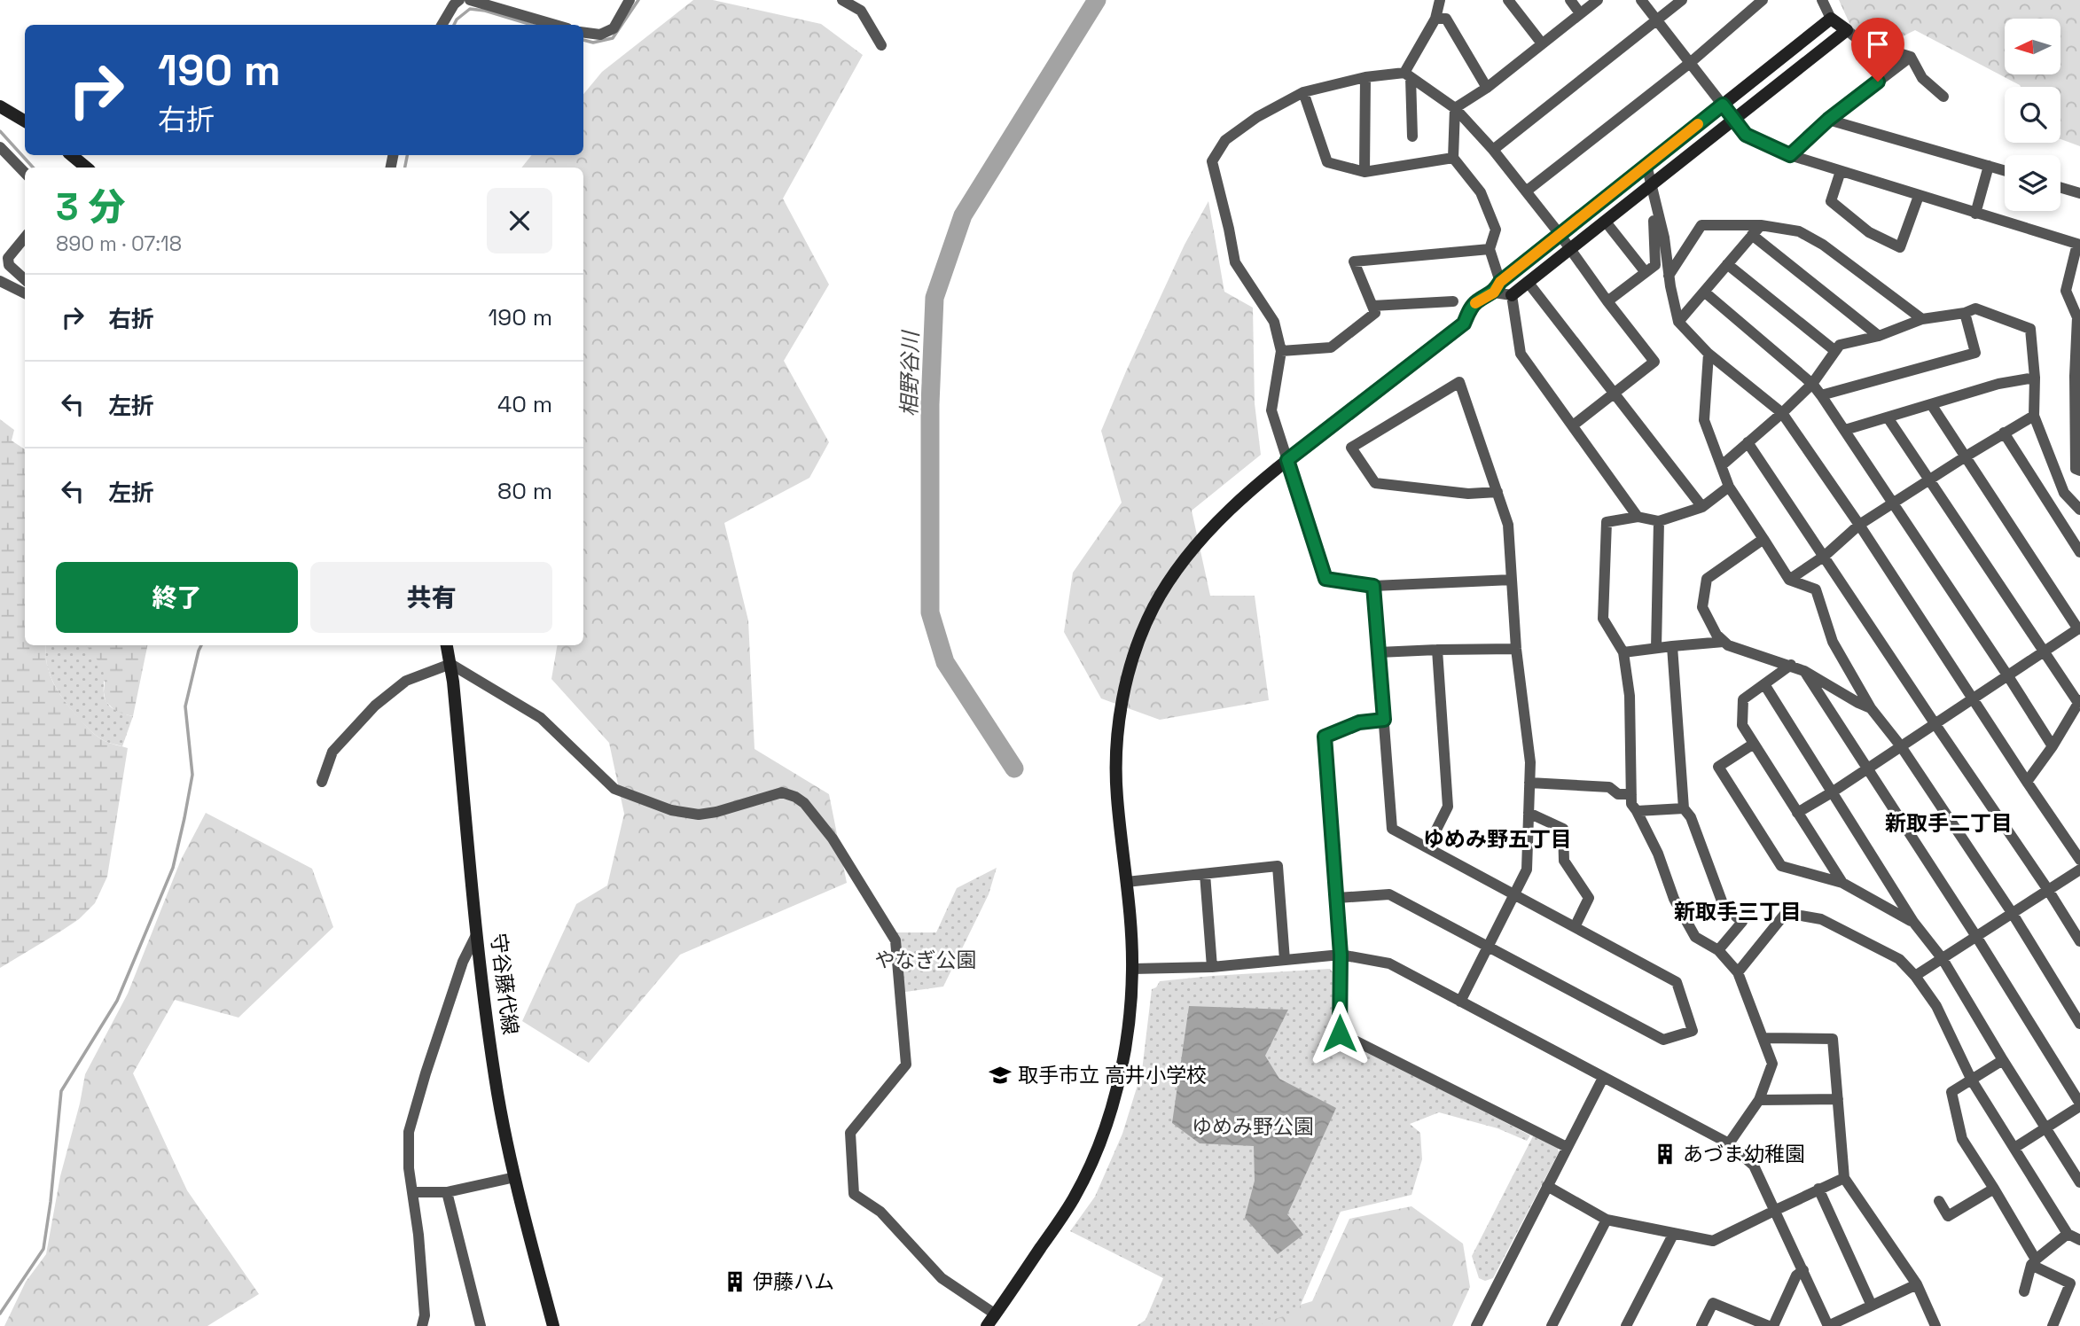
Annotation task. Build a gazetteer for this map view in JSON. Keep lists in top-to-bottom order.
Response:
{
  "streets": {
    "street": ["守谷藤代線"]
  },
  "districts": ["新取手二丁目", "ゆめみ野五丁目", "新取手三丁目"],
  "water": ["相野谷川"],
  "parks": ["やなぎ公園", "ゆめみ野公園"],
  "places": {
    "school or university": ["取手市立 高井小学校"],
    "building": ["あづま幼稚園", "伊藤ハム"]
  },
  "north": "left",
  "page": {
    "turn": ["190 m", "右折"],
    "heading": ["3 分", "890 m · 07:18"],
    "list": [
      {
        "name": "右折",
        "value": "190 m"
      },
      {
        "name": "左折",
        "value": "40 m"
      },
      {
        "name": "左折",
        "value": "80 m"
      }
    ],
    "buttons": ["終了", "共有"]
  }
}
